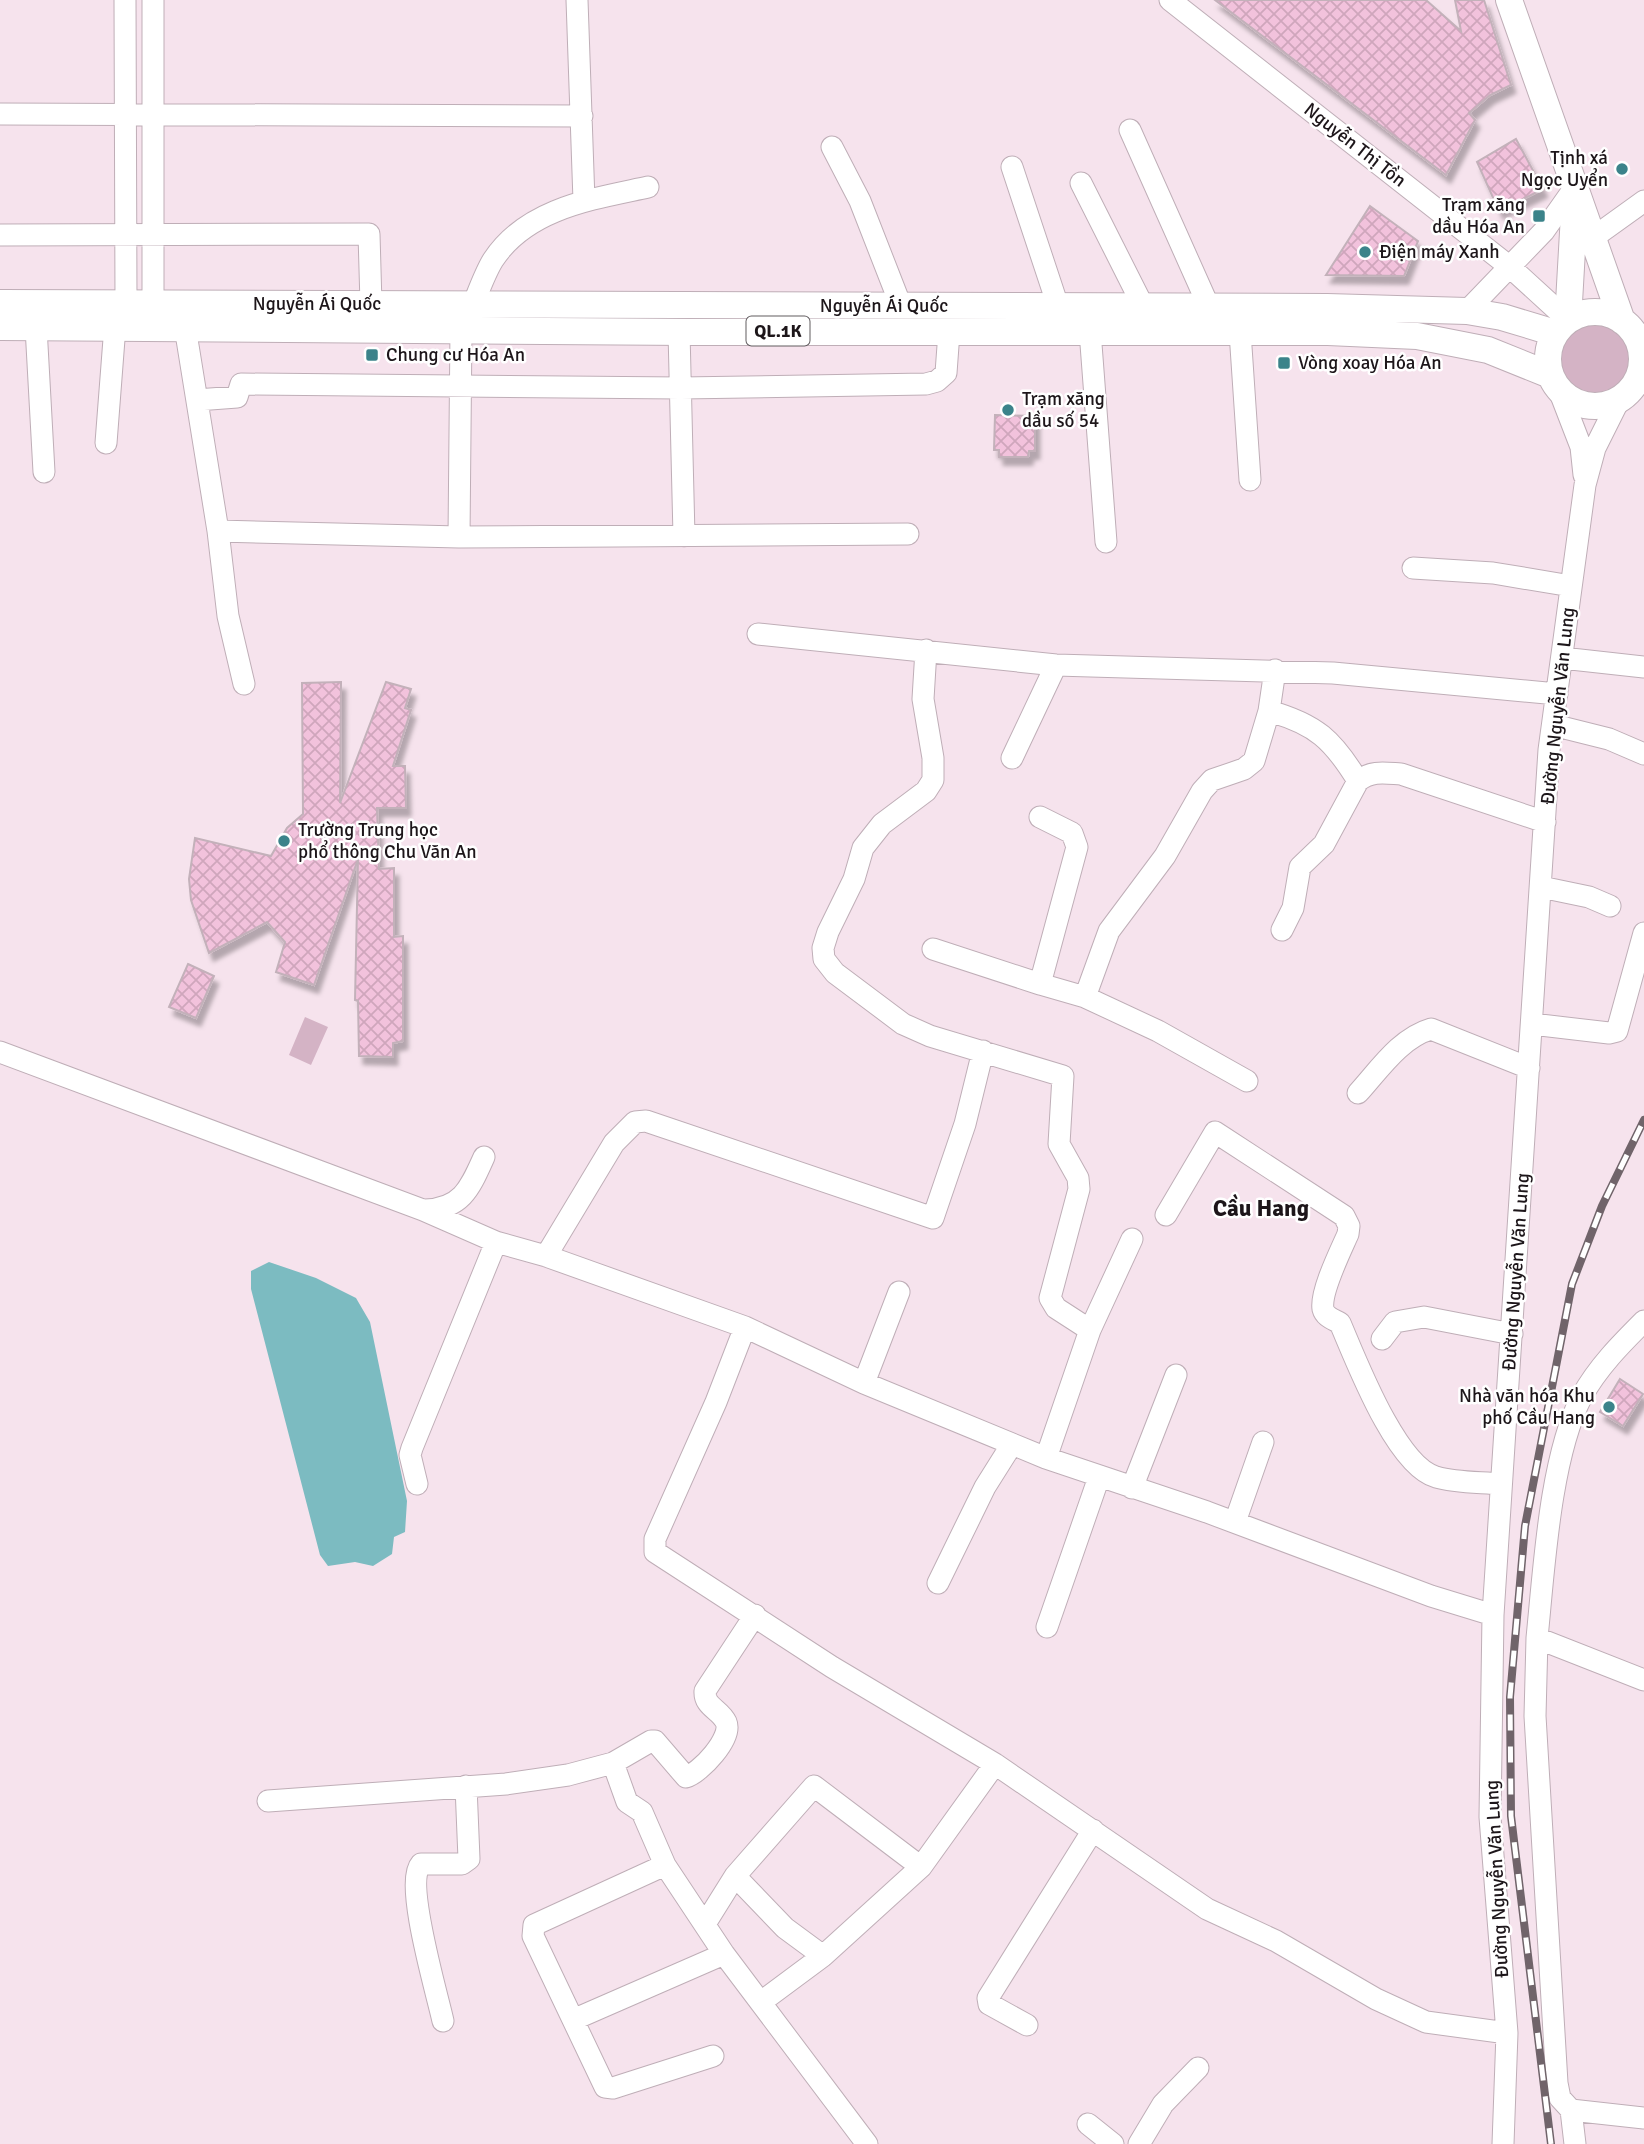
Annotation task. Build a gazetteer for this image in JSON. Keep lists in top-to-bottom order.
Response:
{
  "streets": {
    "main road": ["Nguyễn Ái Quốc", "QL.1K"],
    "street": ["Nguyễn Thị Tồn", "Đường Nguyễn Văn Lung"]
  },
  "crossings": [
    ["Nguyễn Thị Tồn", "Nguyễn Ái Quốc"],
    ["Nguyễn Thị Tồn", "Đường Nguyễn Văn Lung"],
    ["Nguyễn Ái Quốc", "Đường Nguyễn Văn Lung"]
  ],
  "districts": ["Cầu Hang"],
  "places": {
    "other": [
      "Tịnh xá Ngọc Uyển",
      "Điện máy Xanh",
      "Trạm xăng dầu số 54",
      "Trường Trung học phổ thông Chu Văn An",
      "Nhà văn hóa Khu phố Cầu Hang"
    ],
    "transit": ["Trạm xăng dầu Hóa An", "Chung cư Hóa An", "Vòng xoay Hóa An"]
  }
}
